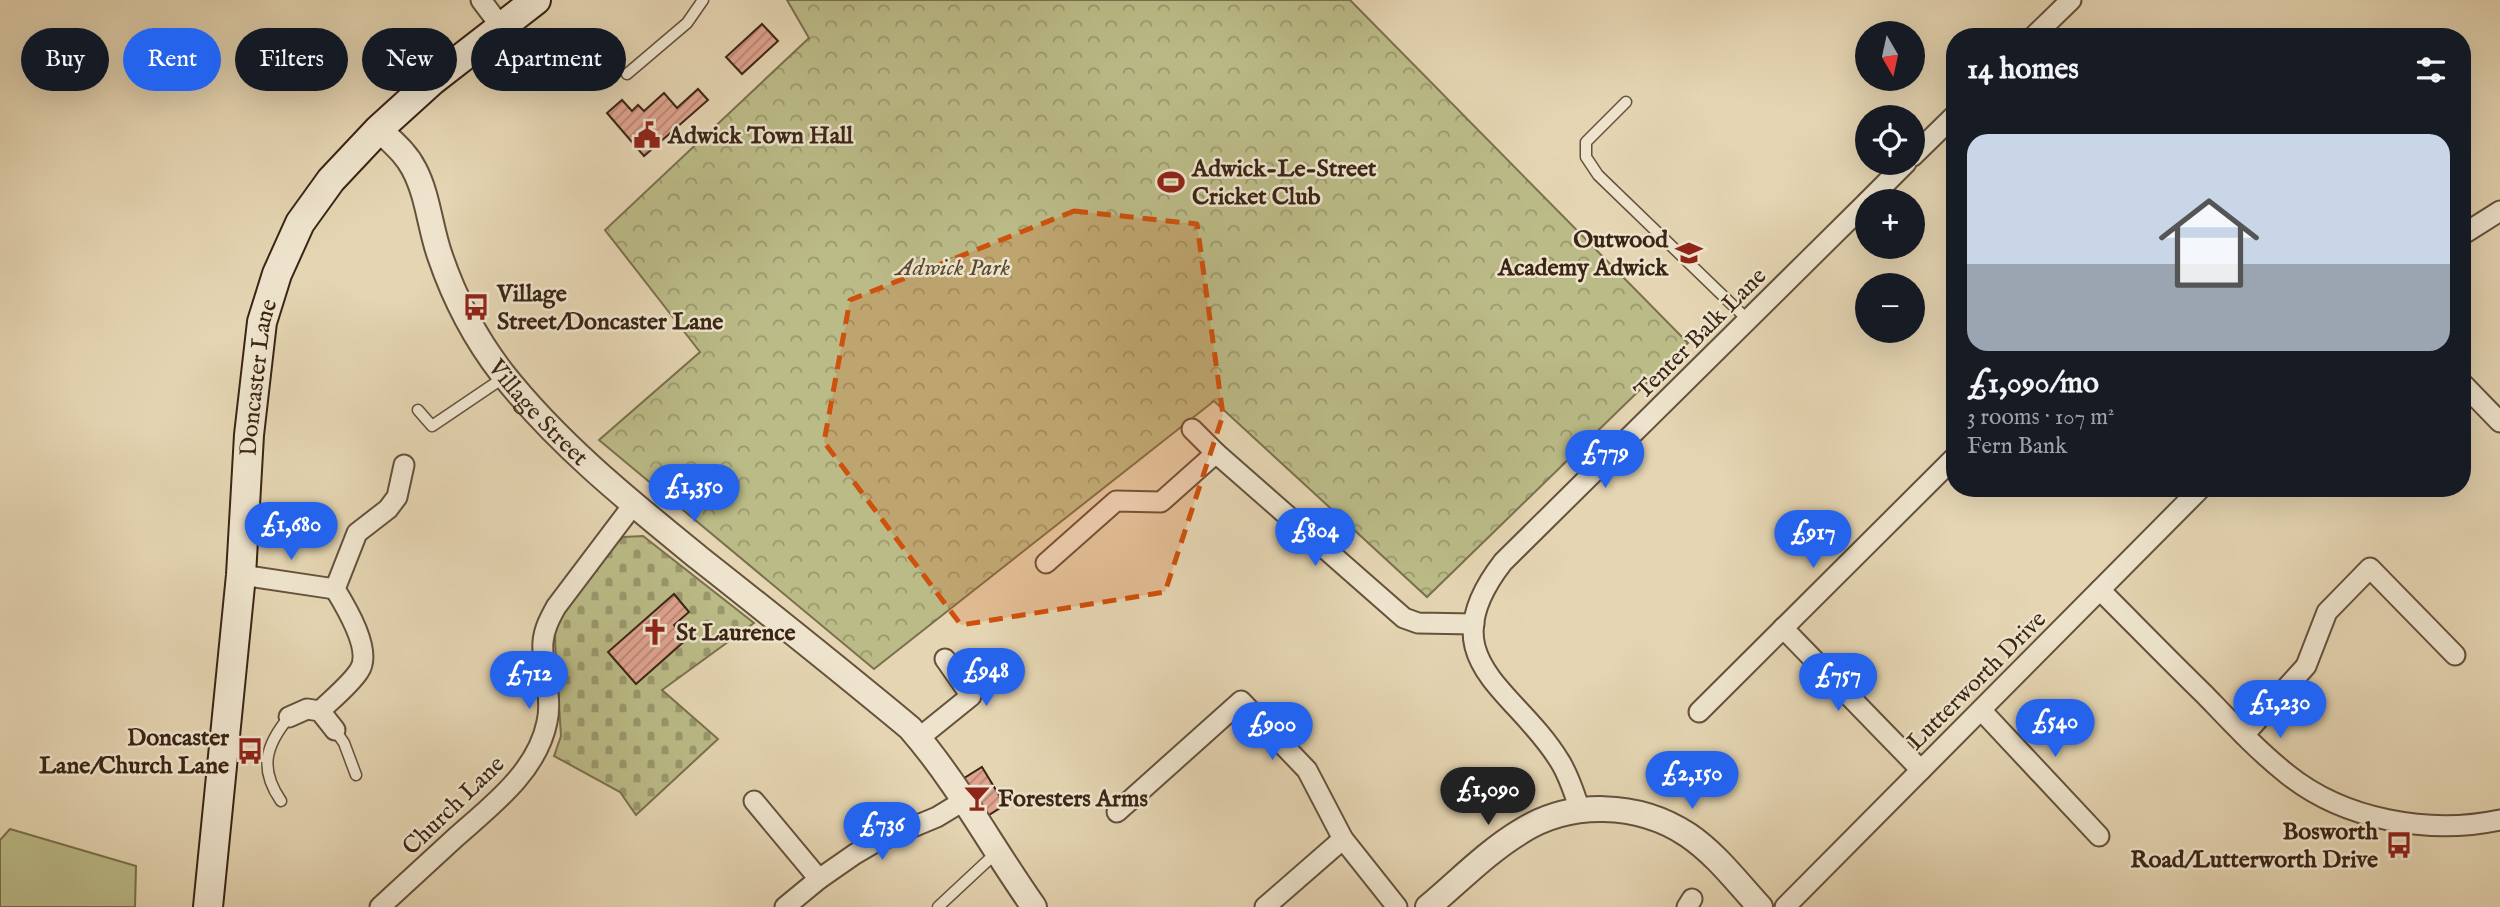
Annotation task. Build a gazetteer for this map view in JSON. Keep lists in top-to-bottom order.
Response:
{
  "streets": {
    "main road": ["Doncaster Lane"],
    "street": [
      "Tenter Balk Lane",
      "Village Street",
      "Lutterworth Drive",
      "Church Lane"
    ]
  },
  "crossings": [
    ["Doncaster Lane", "Village Street"],
    ["Village Street", "Church Lane"]
  ],
  "parks": ["Adwick Park"],
  "places": {
    "public building": ["Adwick Town Hall"],
    "sports": ["Adwick-Le-Street Cricket Club"],
    "school or university": ["Outwood Academy Adwick"],
    "bus stop": ["Village Street/Doncaster Lane", "Doncaster Lane/Church Lane", "Bosworth Road/Lutterworth Drive"],
    "church": ["St Laurence"],
    "bar": ["Foresters Arms"]
  },
  "north": "bottom",
  "page": {
    "map_buttons": ["+", "−"],
    "chip": [
      "Buy",
      "Rent",
      "Filters",
      "New",
      "Apartment"
    ],
    "heading": "14 homes",
    "list": [
      {
        "name": "£1,090/mo",
        "note": "3 rooms · 107 m² · Fern Bank"
      }
    ],
    "price": [
      "£779",
      "£1,350",
      "£1,680",
      "£804",
      "£917",
      "£948",
      "£712",
      "£757",
      "£1,230",
      "£540",
      "£900",
      "£2,150",
      "£1,090",
      "£736"
    ]
  }
}
